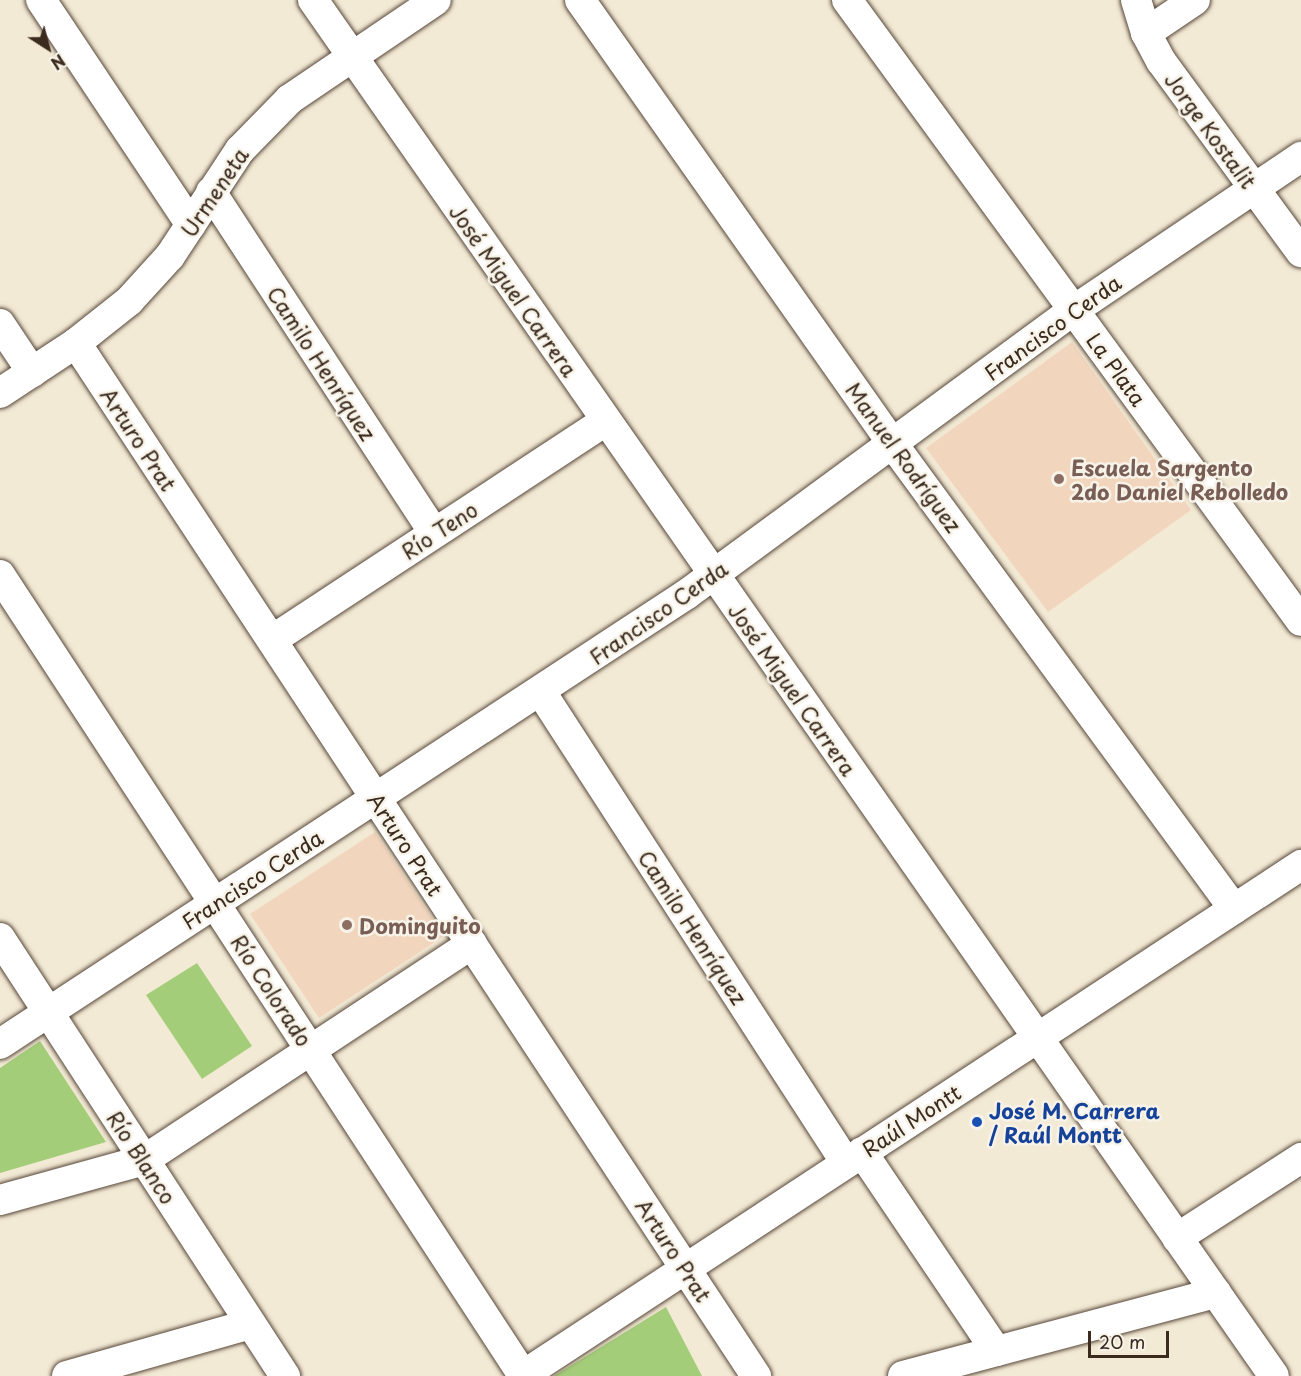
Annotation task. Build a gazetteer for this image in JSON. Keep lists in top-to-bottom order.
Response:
{
  "streets": {
    "street": [
      "Jorge Kostalit",
      "Urmeneta",
      "José Miguel Carrera",
      "Francisco Cerda",
      "Camilo Henríquez",
      "La Plata",
      "Arturo Prat",
      "Manuel Rodríguez",
      "Río Teno",
      "Río Colorado",
      "Raúl Montt",
      "Río Blanco"
    ]
  },
  "crossings": [
    ["Jorge Kostalit", "Francisco Cerda"],
    ["Urmeneta", "José Miguel Carrera"],
    ["Urmeneta", "Camilo Henríquez"],
    ["Urmeneta", "Arturo Prat"],
    ["José Miguel Carrera", "Francisco Cerda"],
    ["José Miguel Carrera", "Río Teno"],
    ["José Miguel Carrera", "Raúl Montt"],
    ["Francisco Cerda", "Camilo Henríquez"],
    ["Francisco Cerda", "La Plata"],
    ["Francisco Cerda", "Arturo Prat"],
    ["Francisco Cerda", "Manuel Rodríguez"],
    ["Francisco Cerda", "Río Colorado"],
    ["Francisco Cerda", "Río Blanco"],
    ["Camilo Henríquez", "Río Teno"],
    ["Camilo Henríquez", "Raúl Montt"],
    ["Arturo Prat", "Río Teno"],
    ["Arturo Prat", "Raúl Montt"],
    ["Manuel Rodríguez", "Raúl Montt"],
    ["Río Colorado", "Raúl Montt"]
  ],
  "places": ["Escuela Sargento 2do Daniel Rebolledo", "Dominguito", "José M. Carrera / Raúl Montt"],
  "scale_bar": "20 m",
  "north": "bottom right"
}
